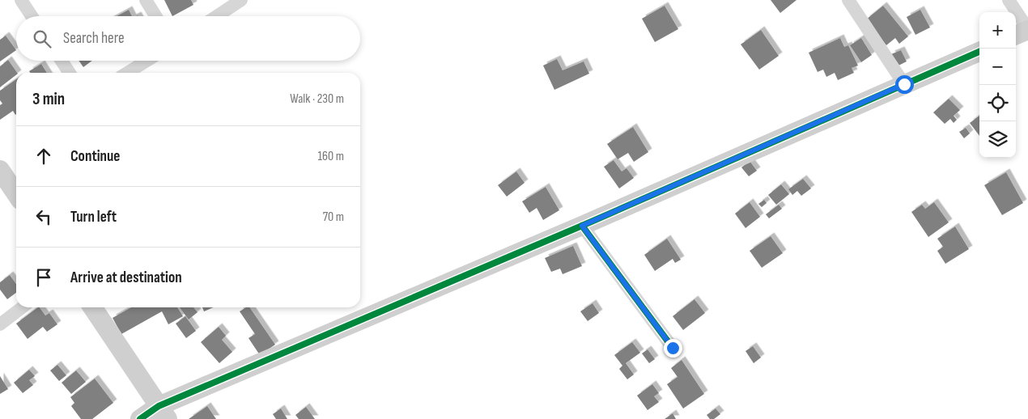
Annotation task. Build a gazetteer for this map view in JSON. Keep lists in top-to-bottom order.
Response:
{
  "page": {
    "map_buttons": ["+", "−"],
    "search": "Search here",
    "heading": ["3 min", "Walk · 230 m"],
    "list": [
      ["Continue", "160 m"],
      ["Turn left", "70 m"],
      "Arrive at destination"
    ]
  }
}
